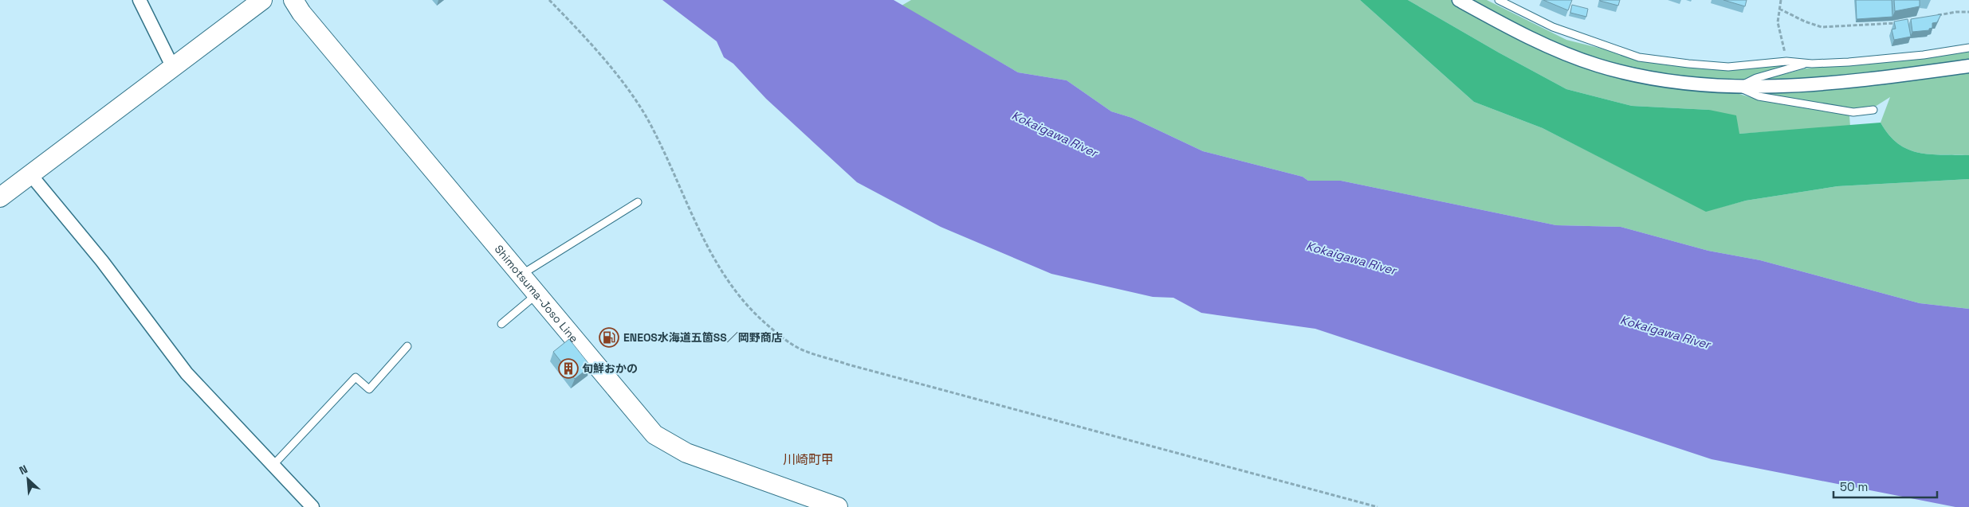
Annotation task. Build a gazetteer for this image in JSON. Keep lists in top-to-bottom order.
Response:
{
  "streets": {
    "main road": ["Shimotsuma-Joso Line"]
  },
  "districts": ["川崎町甲"],
  "water": ["Kokaigawa River"],
  "places": {
    "fuel station": ["ENEOS水海道五箇SS／岡野商店"],
    "building": ["旬鮮おかの"]
  },
  "scale_bar": "50 m",
  "north": "top left"
}
